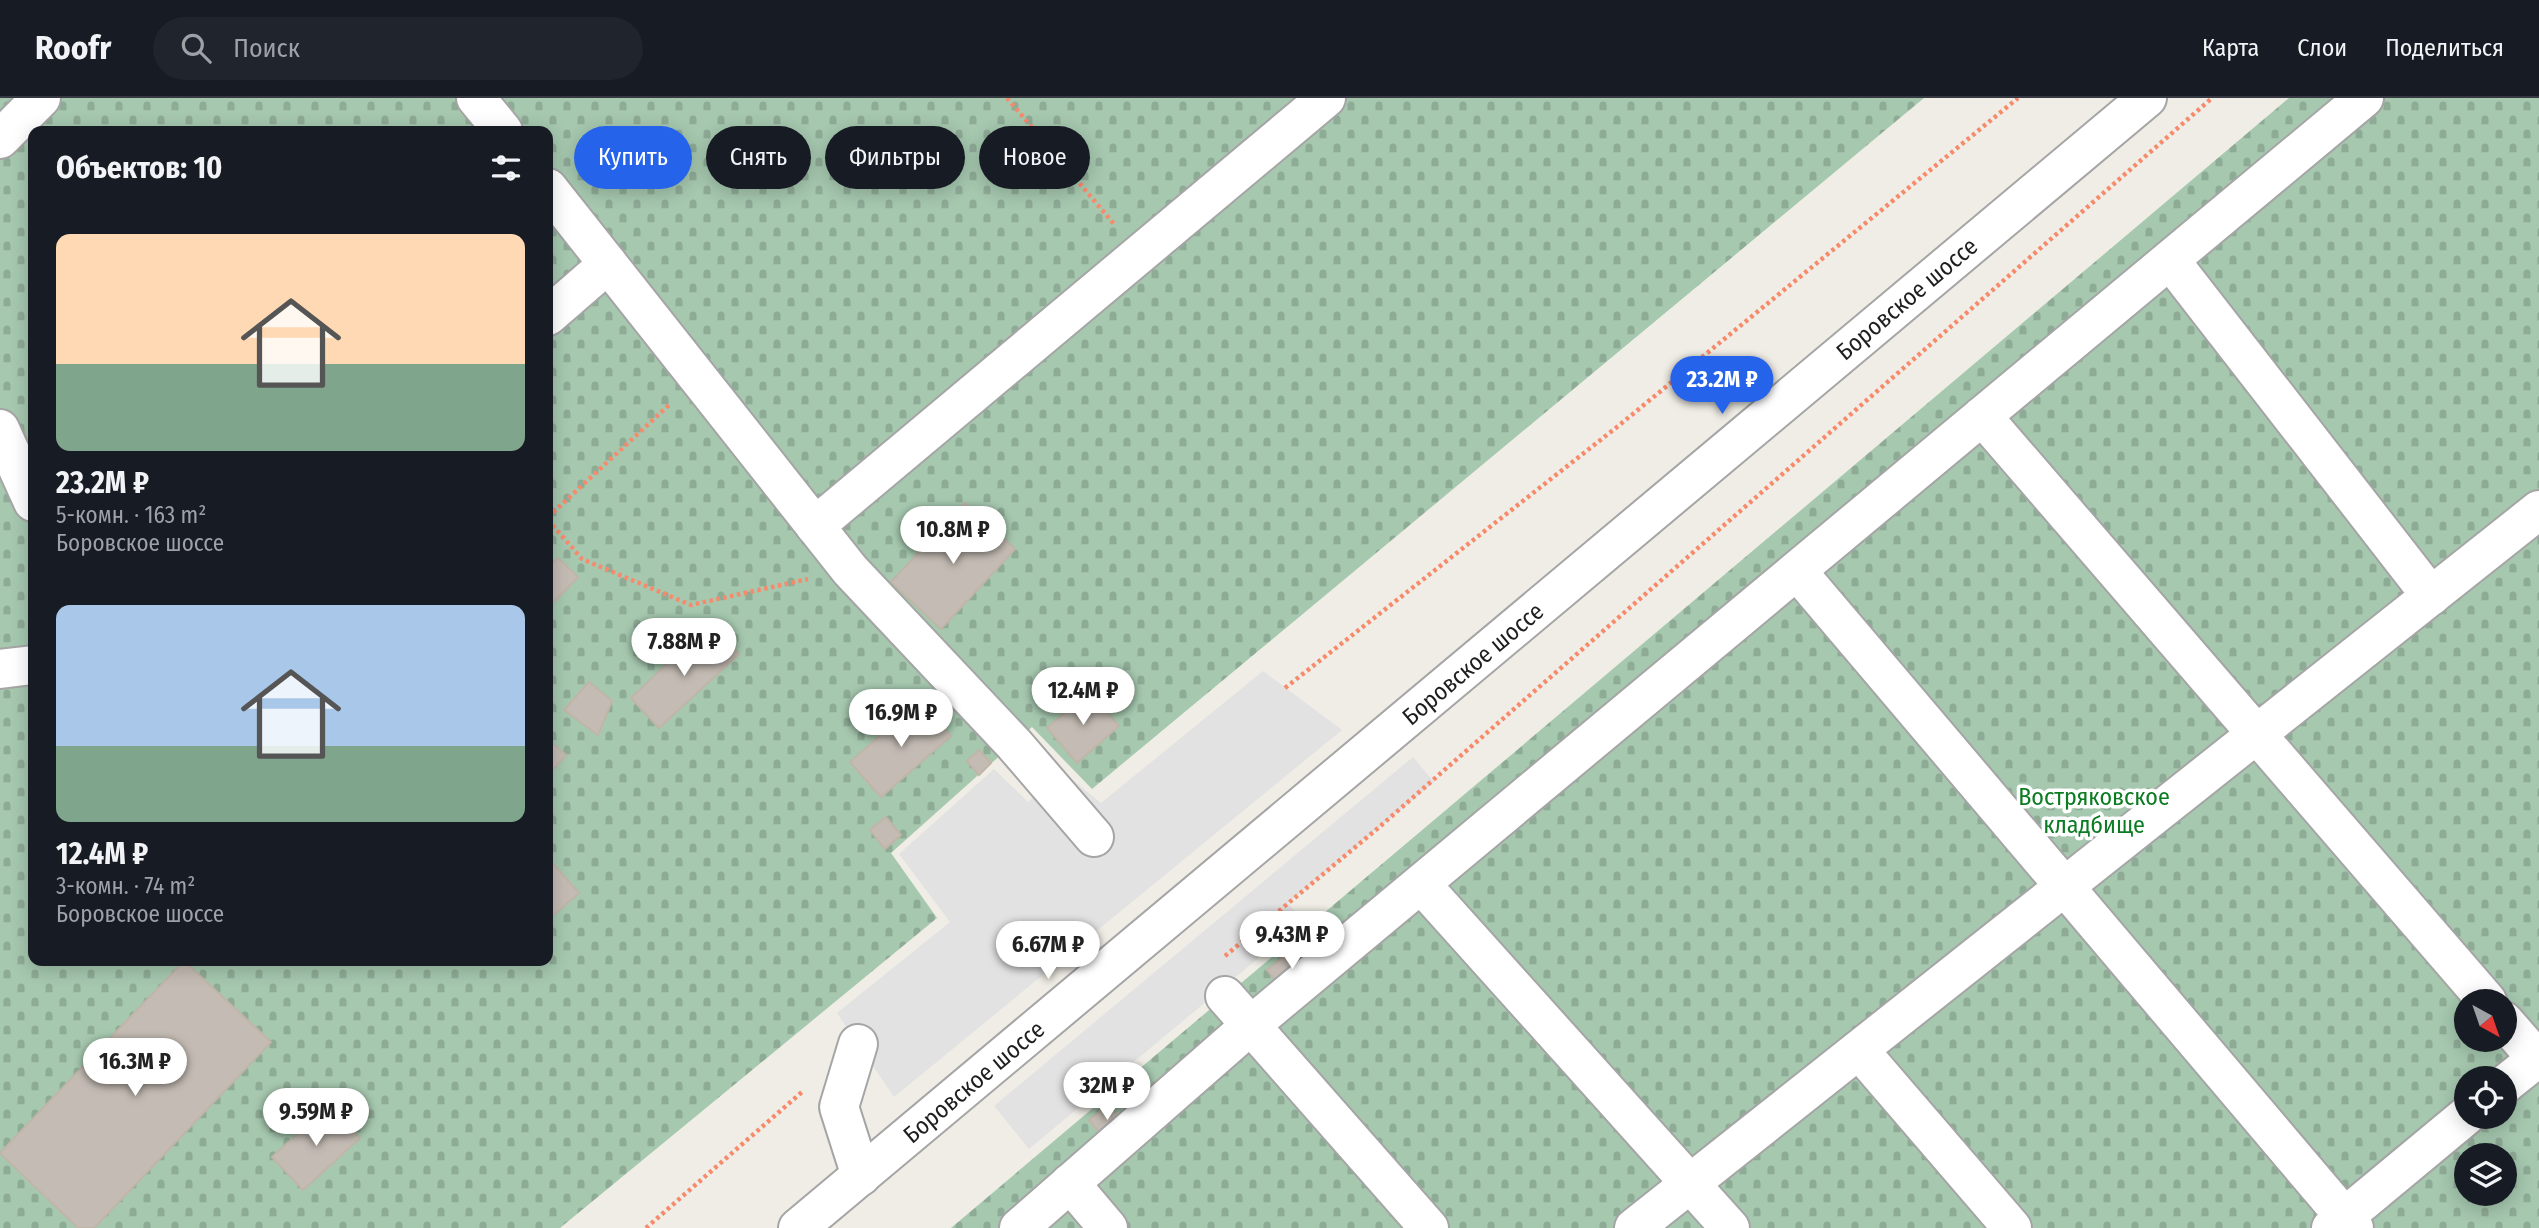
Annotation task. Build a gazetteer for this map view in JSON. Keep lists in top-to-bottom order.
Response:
{
  "streets": {
    "street": ["Боровское шоссе"]
  },
  "parks": ["Востряковское кладбище"],
  "north": "bottom right",
  "page": {
    "header": "Roofr",
    "search": "Поиск",
    "nav": ["Карта", "Слои", "Поделиться"],
    "chip": [
      "Купить",
      "Снять",
      "Фильтры",
      "Новое"
    ],
    "heading": "Объектов: 10",
    "list": [
      {
        "name": "23.2M ₽",
        "note": "5-комн. · 163 m² · Боровское шоссе"
      },
      {
        "name": "12.4M ₽",
        "note": "3-комн. · 74 m² · Боровское шоссе"
      }
    ],
    "price": [
      "23.2M ₽",
      "10.8M ₽",
      "7.88M ₽",
      "12.4M ₽",
      "16.9M ₽",
      "9.43M ₽",
      "6.67M ₽",
      "16.3M ₽",
      "32M ₽",
      "9.59M ₽"
    ]
  }
}
